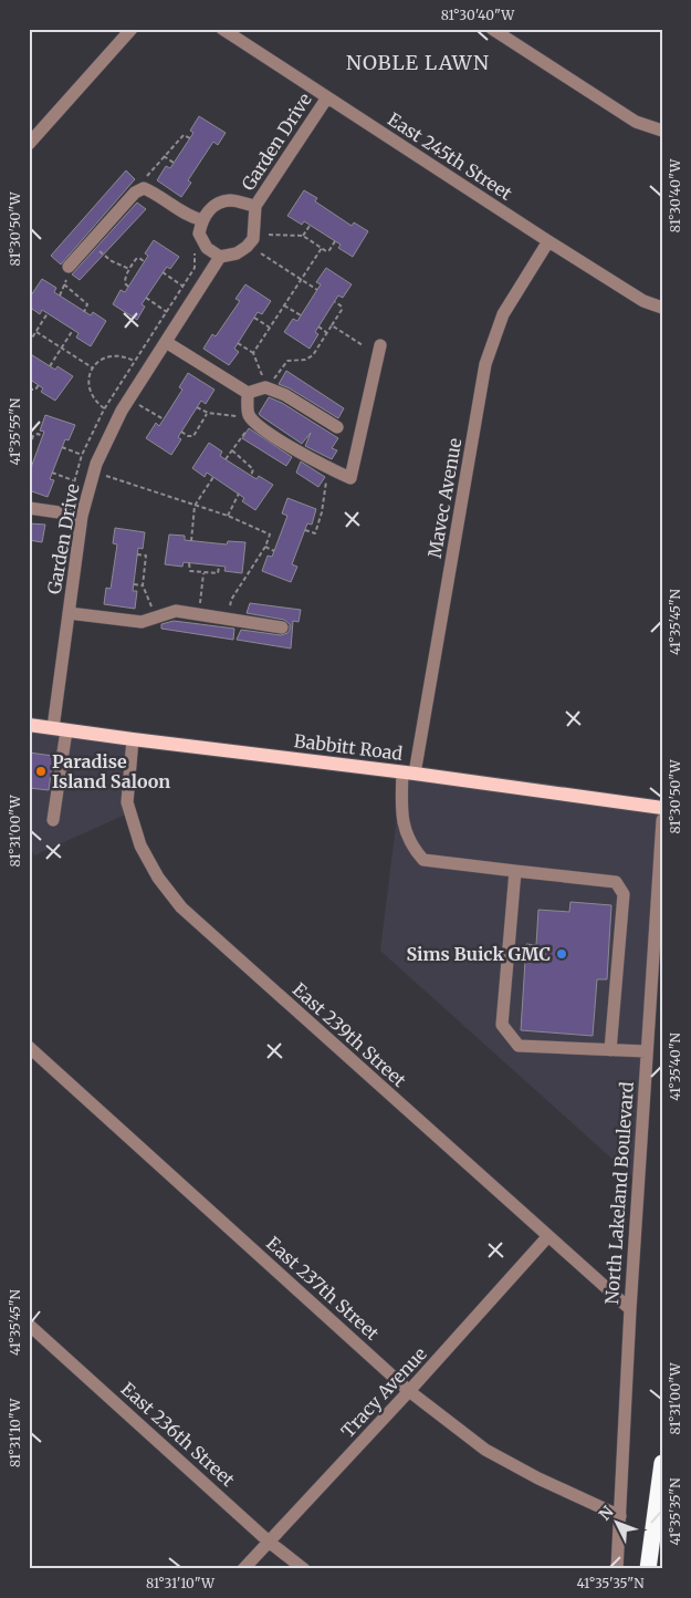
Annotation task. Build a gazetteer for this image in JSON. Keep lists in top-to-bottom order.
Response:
{
  "streets": {
    "main road": ["Babbitt Road"],
    "street": [
      "Garden Drive",
      "East 245th Street",
      "Mavec Avenue",
      "East 239th Street",
      "North Lakeland Boulevard",
      "East 237th Street",
      "Tracy Avenue",
      "East 236th Street"
    ]
  },
  "crossings": [
    ["Garden Drive", "East 245th Street"],
    ["Garden Drive", "Babbitt Road"],
    ["East 245th Street", "Mavec Avenue"],
    ["Mavec Avenue", "Babbitt Road"],
    ["Babbitt Road", "East 239th Street"],
    ["East 239th Street", "North Lakeland Boulevard"],
    ["East 239th Street", "Tracy Avenue"],
    ["North Lakeland Boulevard", "East 237th Street"],
    ["East 237th Street", "Tracy Avenue"],
    ["Tracy Avenue", "East 236th Street"]
  ],
  "districts": ["NOBLE LAWN"],
  "places": ["Paradise Island Saloon", "Sims Buick GMC"],
  "north": "top left",
  "coordinates": [
    "81°30'40\"W",
    "81°30'50\"W",
    "41°35'55\"N",
    "41°35'45\"N",
    "81°31'00\"W",
    "41°35'40\"N",
    "81°31'10\"W",
    "41°35'35\"N"
  ]
}
